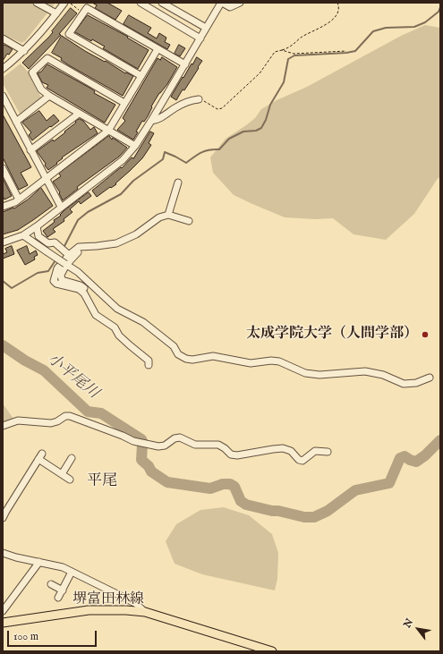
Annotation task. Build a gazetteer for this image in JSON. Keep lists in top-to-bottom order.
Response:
{
  "streets": {
    "main road": ["堺富田林線"]
  },
  "districts": ["平尾"],
  "water": ["小平尾川"],
  "places": ["太成学院大学（人間学部）"],
  "scale_bar": "100 m",
  "north": "top left"
}
